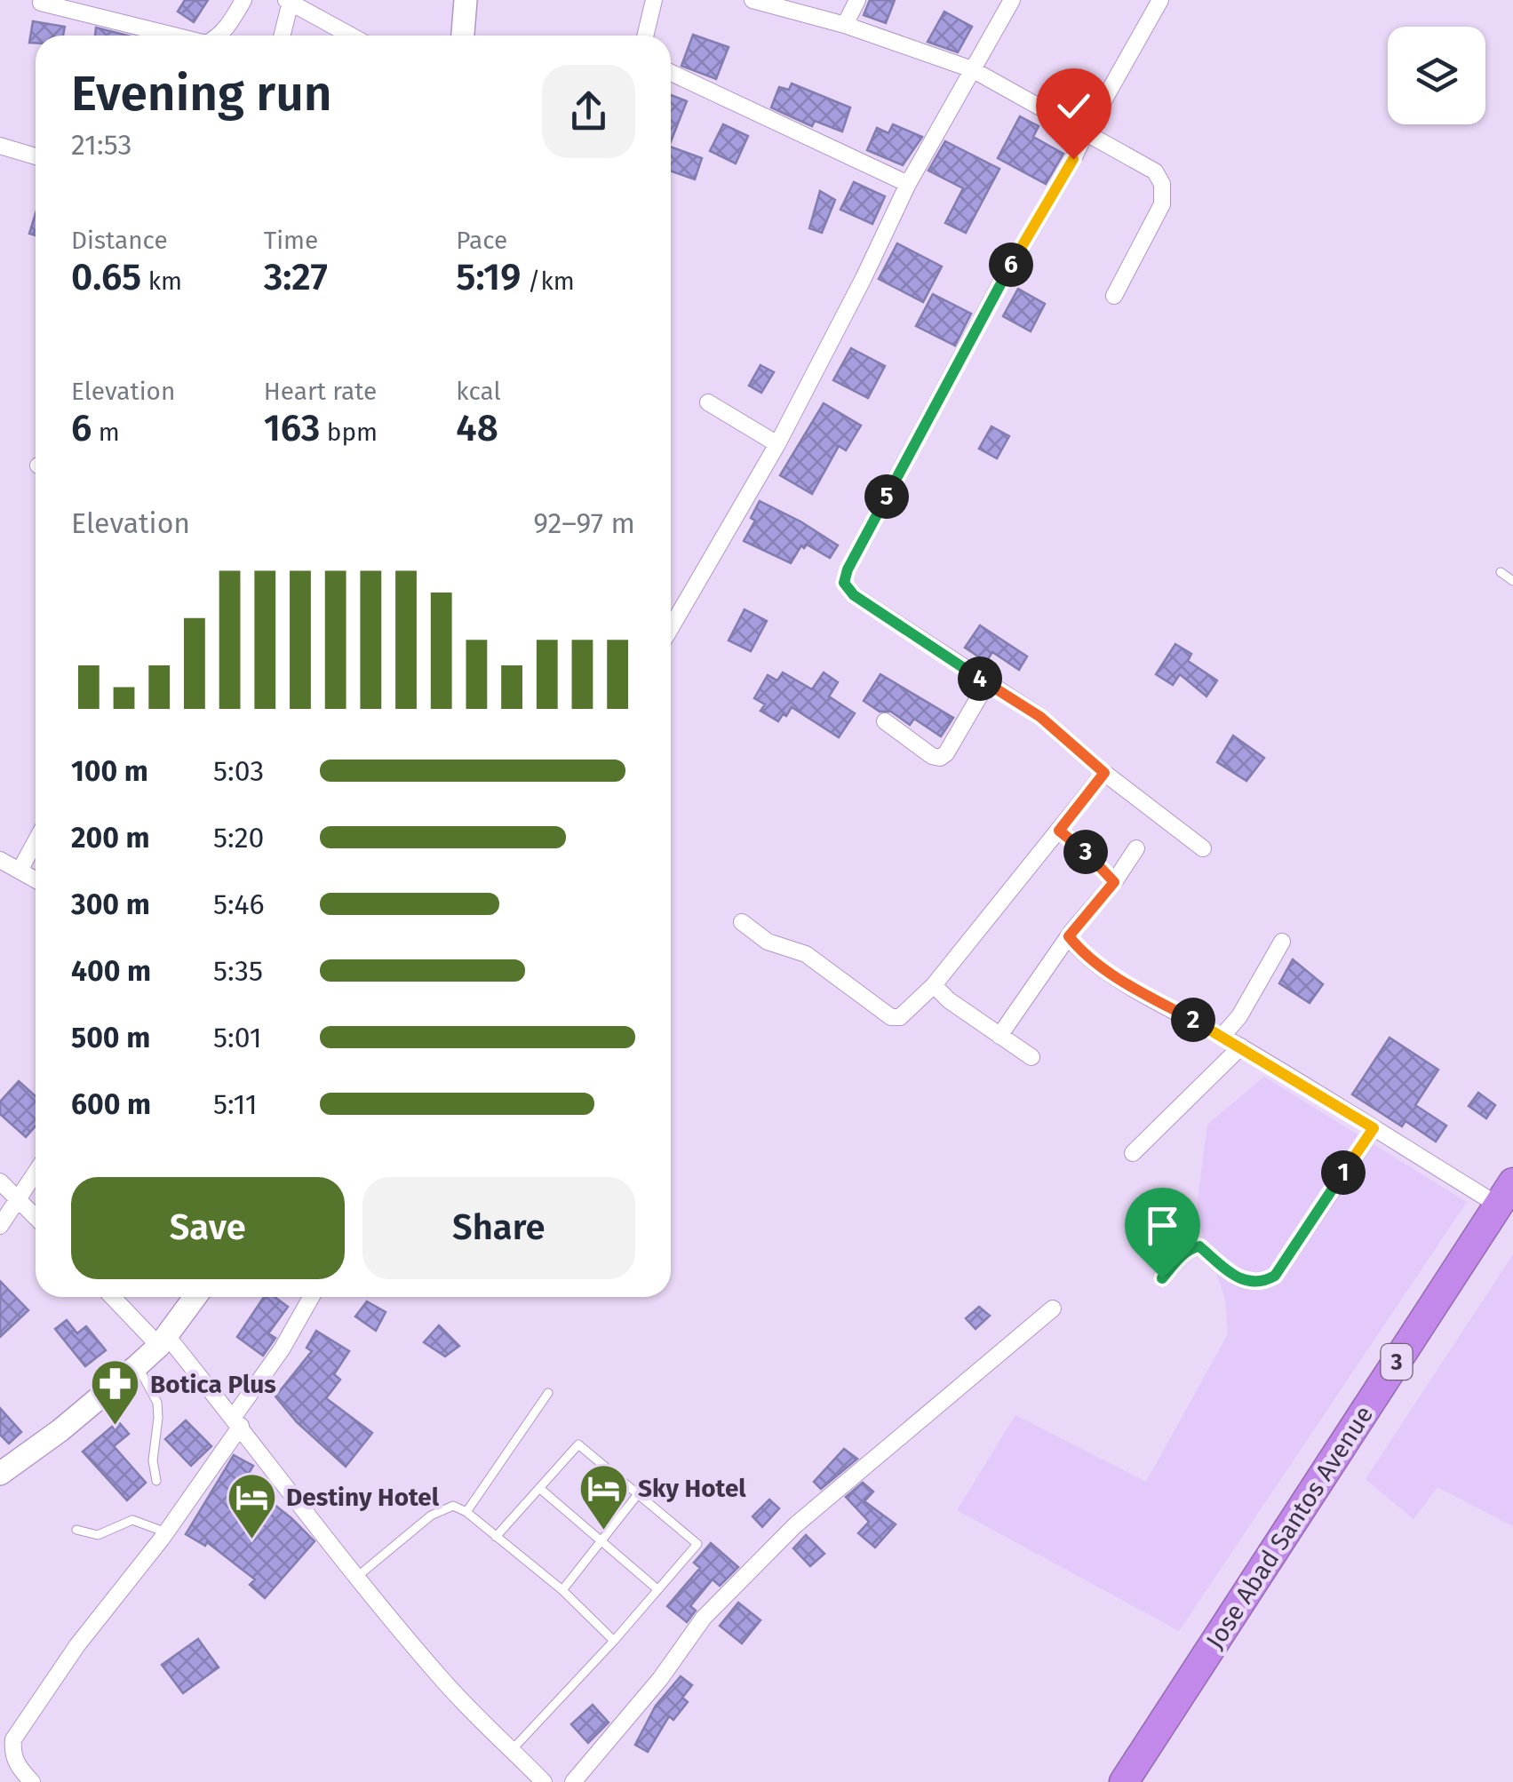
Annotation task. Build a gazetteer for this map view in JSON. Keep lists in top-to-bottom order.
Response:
{
  "streets": {
    "highway": ["3", "Jose Abad Santos Avenue"]
  },
  "places": {
    "pharmacy": ["Botica Plus"],
    "hotel": ["Sky Hotel", "Destiny Hotel"]
  },
  "page": {
    "heading": ["Evening run", "21:53"],
    "stats": [
      ["Distance", "0.65 km"],
      ["Time", "3:27"],
      ["Pace", "5:19 /km"],
      ["Elevation", "6 m"],
      ["Heart rate", "163 bpm"],
      ["kcal", "48"]
    ],
    "pins": [
      "6",
      "5",
      "4",
      "3",
      "2",
      "1"
    ],
    "chart": ["Elevation", "92–97 m"],
    "list": [
      {
        "name": "100 m",
        "note": "5:03"
      },
      {
        "name": "200 m",
        "note": "5:20"
      },
      {
        "name": "300 m",
        "note": "5:46"
      },
      {
        "name": "400 m",
        "note": "5:35"
      },
      {
        "name": "500 m",
        "note": "5:01"
      },
      {
        "name": "600 m",
        "note": "5:11"
      }
    ],
    "buttons": ["Save", "Share"]
  }
}
